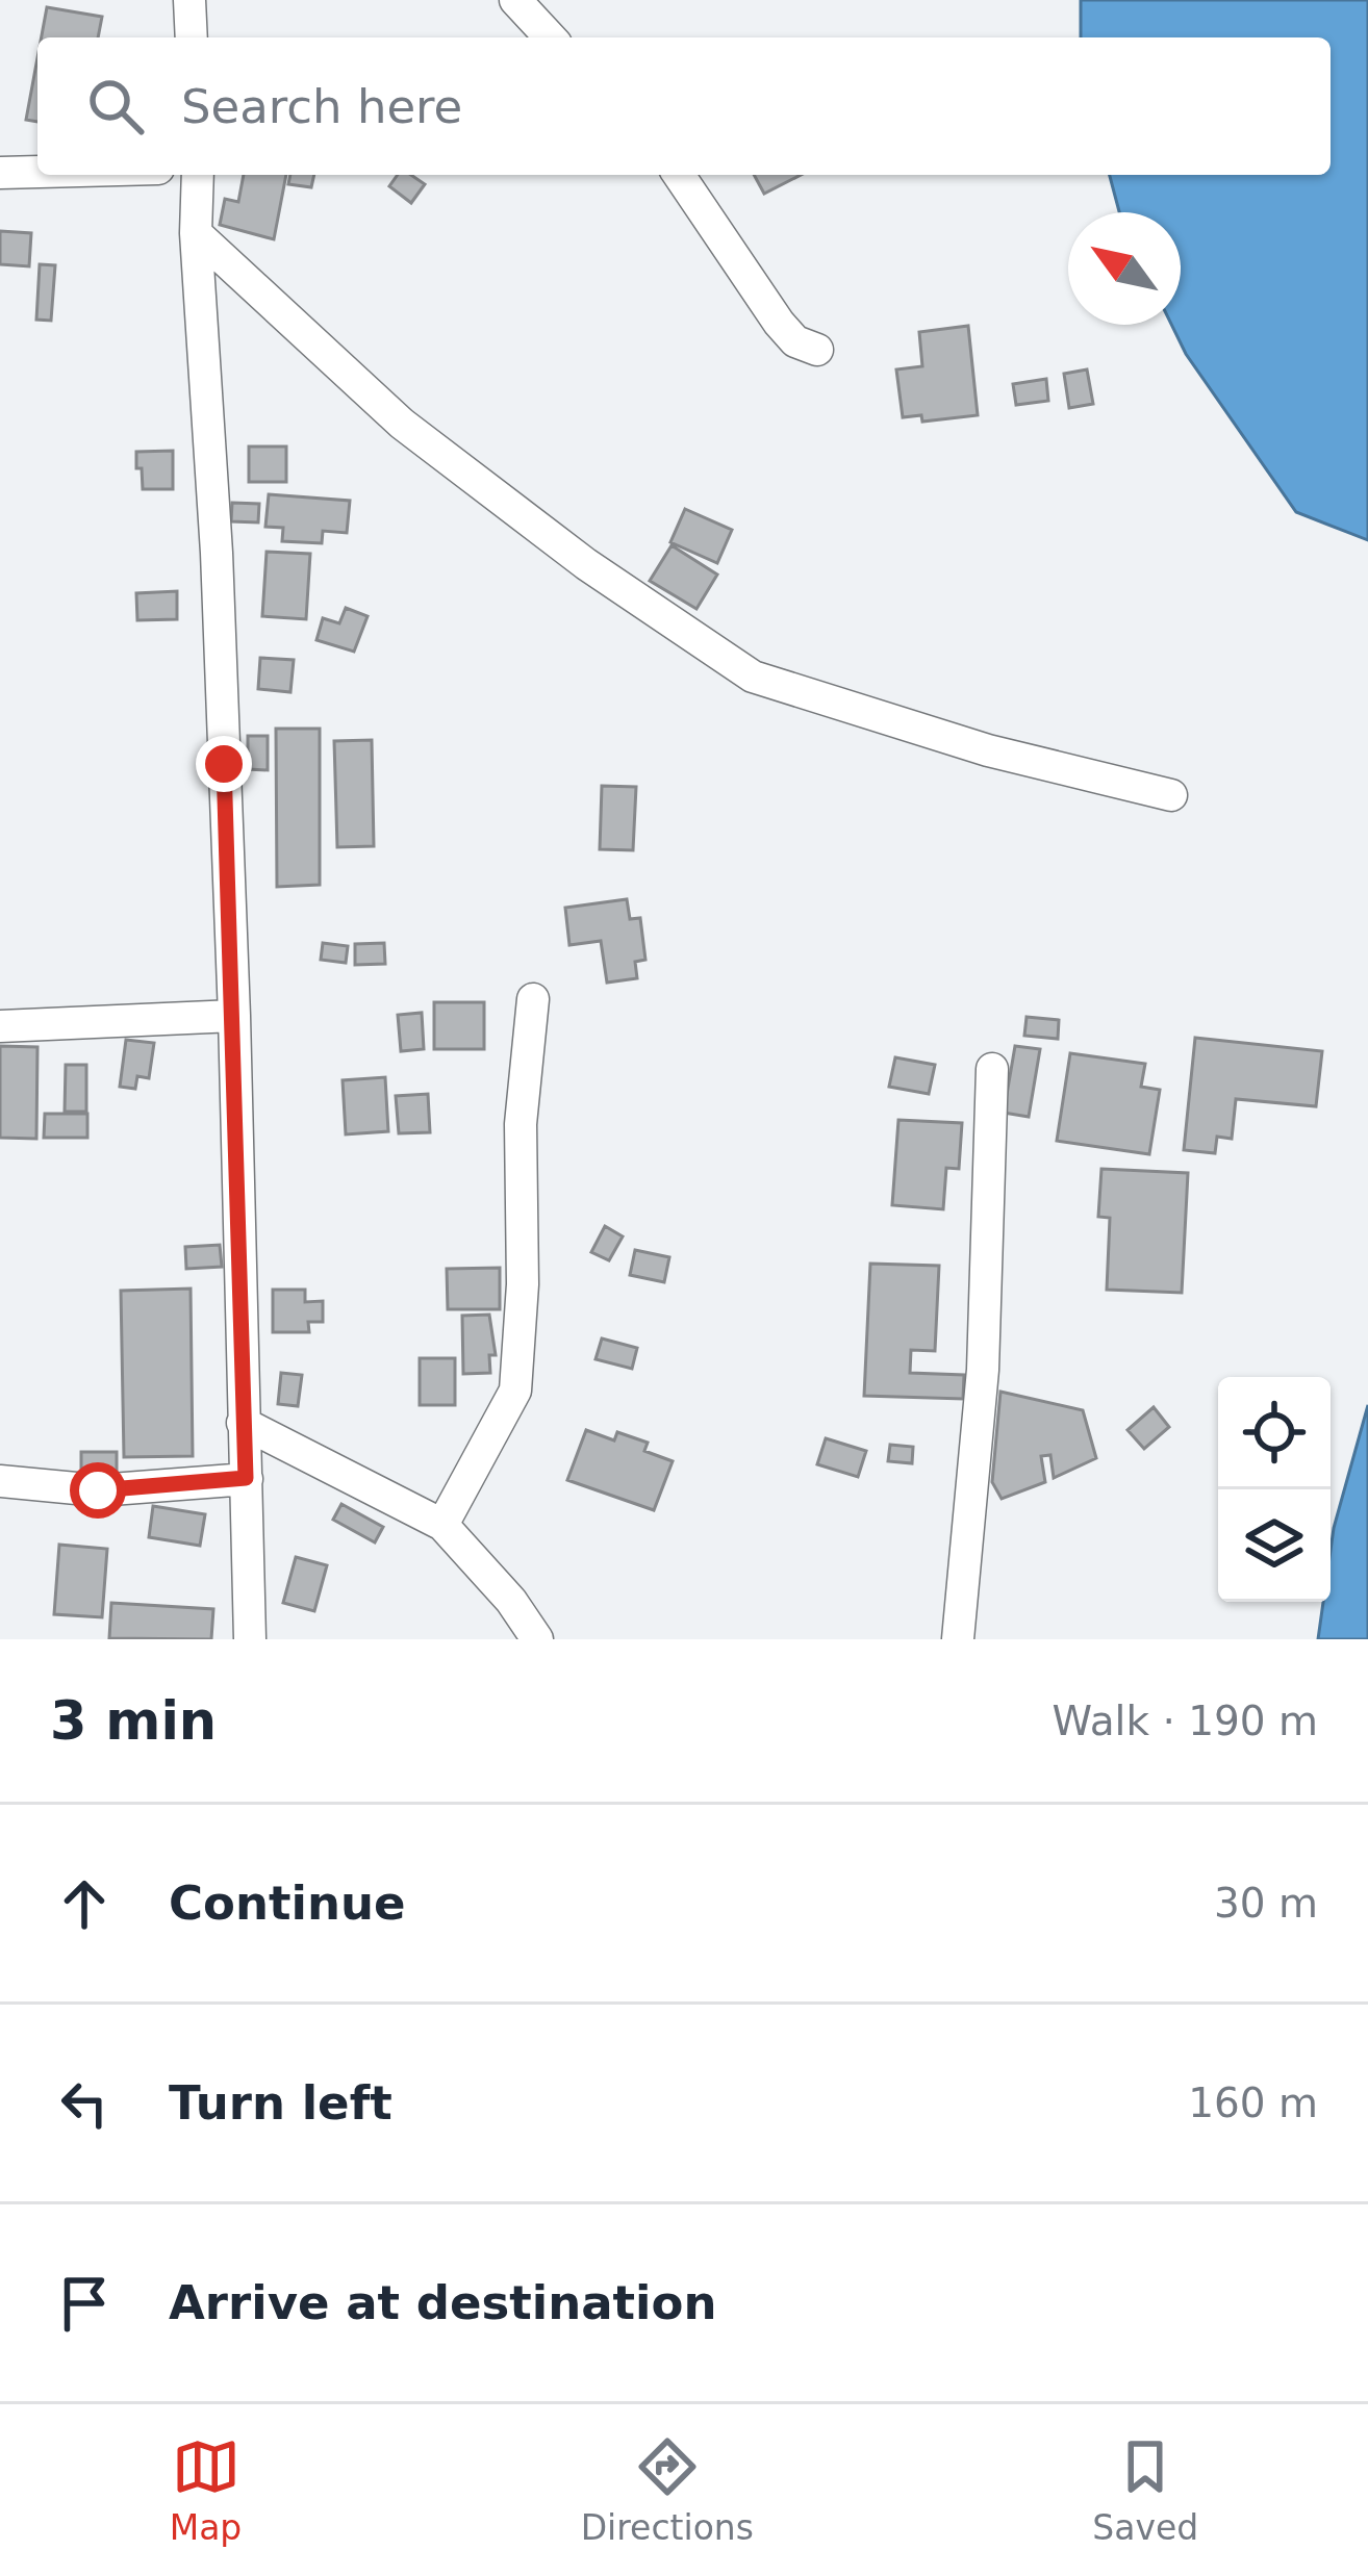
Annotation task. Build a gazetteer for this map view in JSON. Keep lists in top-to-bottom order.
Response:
{
  "north": "top left",
  "page": {
    "search": "Search here",
    "heading": ["3 min", "Walk · 190 m"],
    "list": [
      ["Continue", "30 m"],
      ["Turn left", "160 m"],
      "Arrive at destination"
    ],
    "nav": ["Map", "Directions", "Saved"]
  }
}
